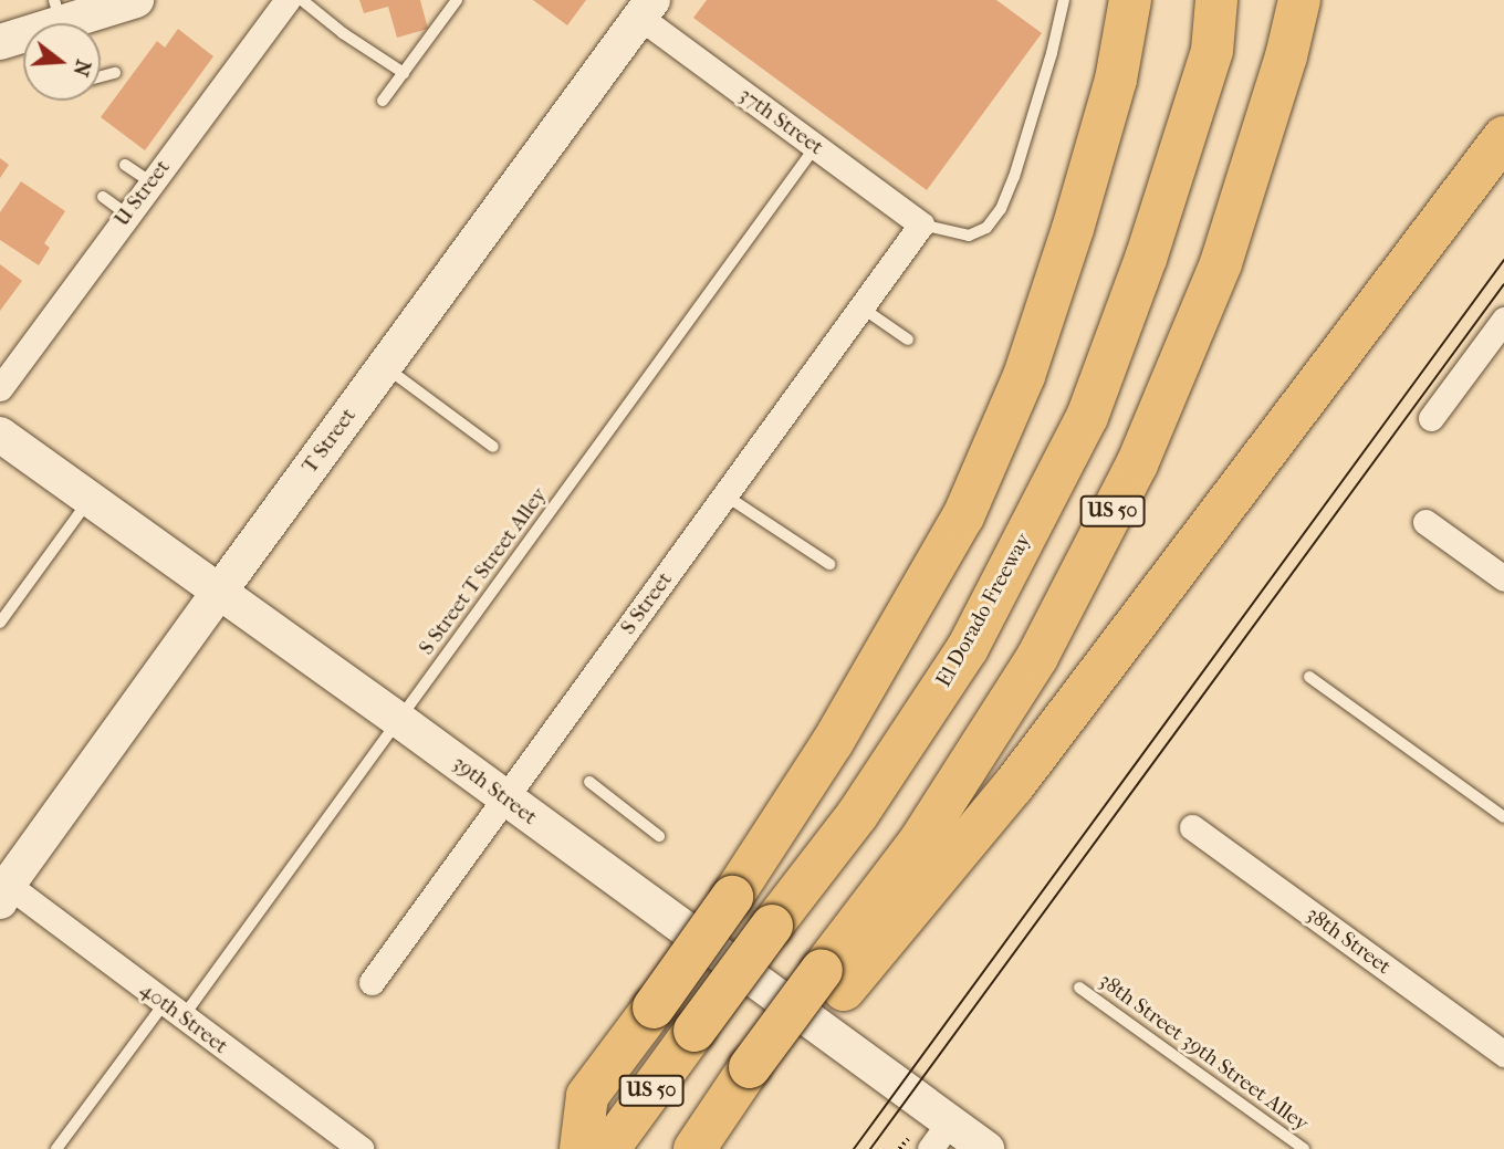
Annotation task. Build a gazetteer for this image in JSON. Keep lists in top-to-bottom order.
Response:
{
  "streets": {
    "highway": ["US 50", "El Dorado Freeway"],
    "street": [
      "37th Street",
      "U Street",
      "T Street",
      "S Street",
      "39th Street",
      "38th Street",
      "40th Street"
    ],
    "lane": ["S Street T Street Alley", "38th Street 39th Street Alley"]
  },
  "crossings": [
    ["37th Street", "T Street"],
    ["37th Street", "S Street T Street Alley"],
    ["37th Street", "S Street"],
    ["T Street", "39th Street"],
    ["T Street", "40th Street"],
    ["S Street T Street Alley", "39th Street"],
    ["S Street T Street Alley", "40th Street"],
    ["S Street", "39th Street"]
  ],
  "north": "right"
}
